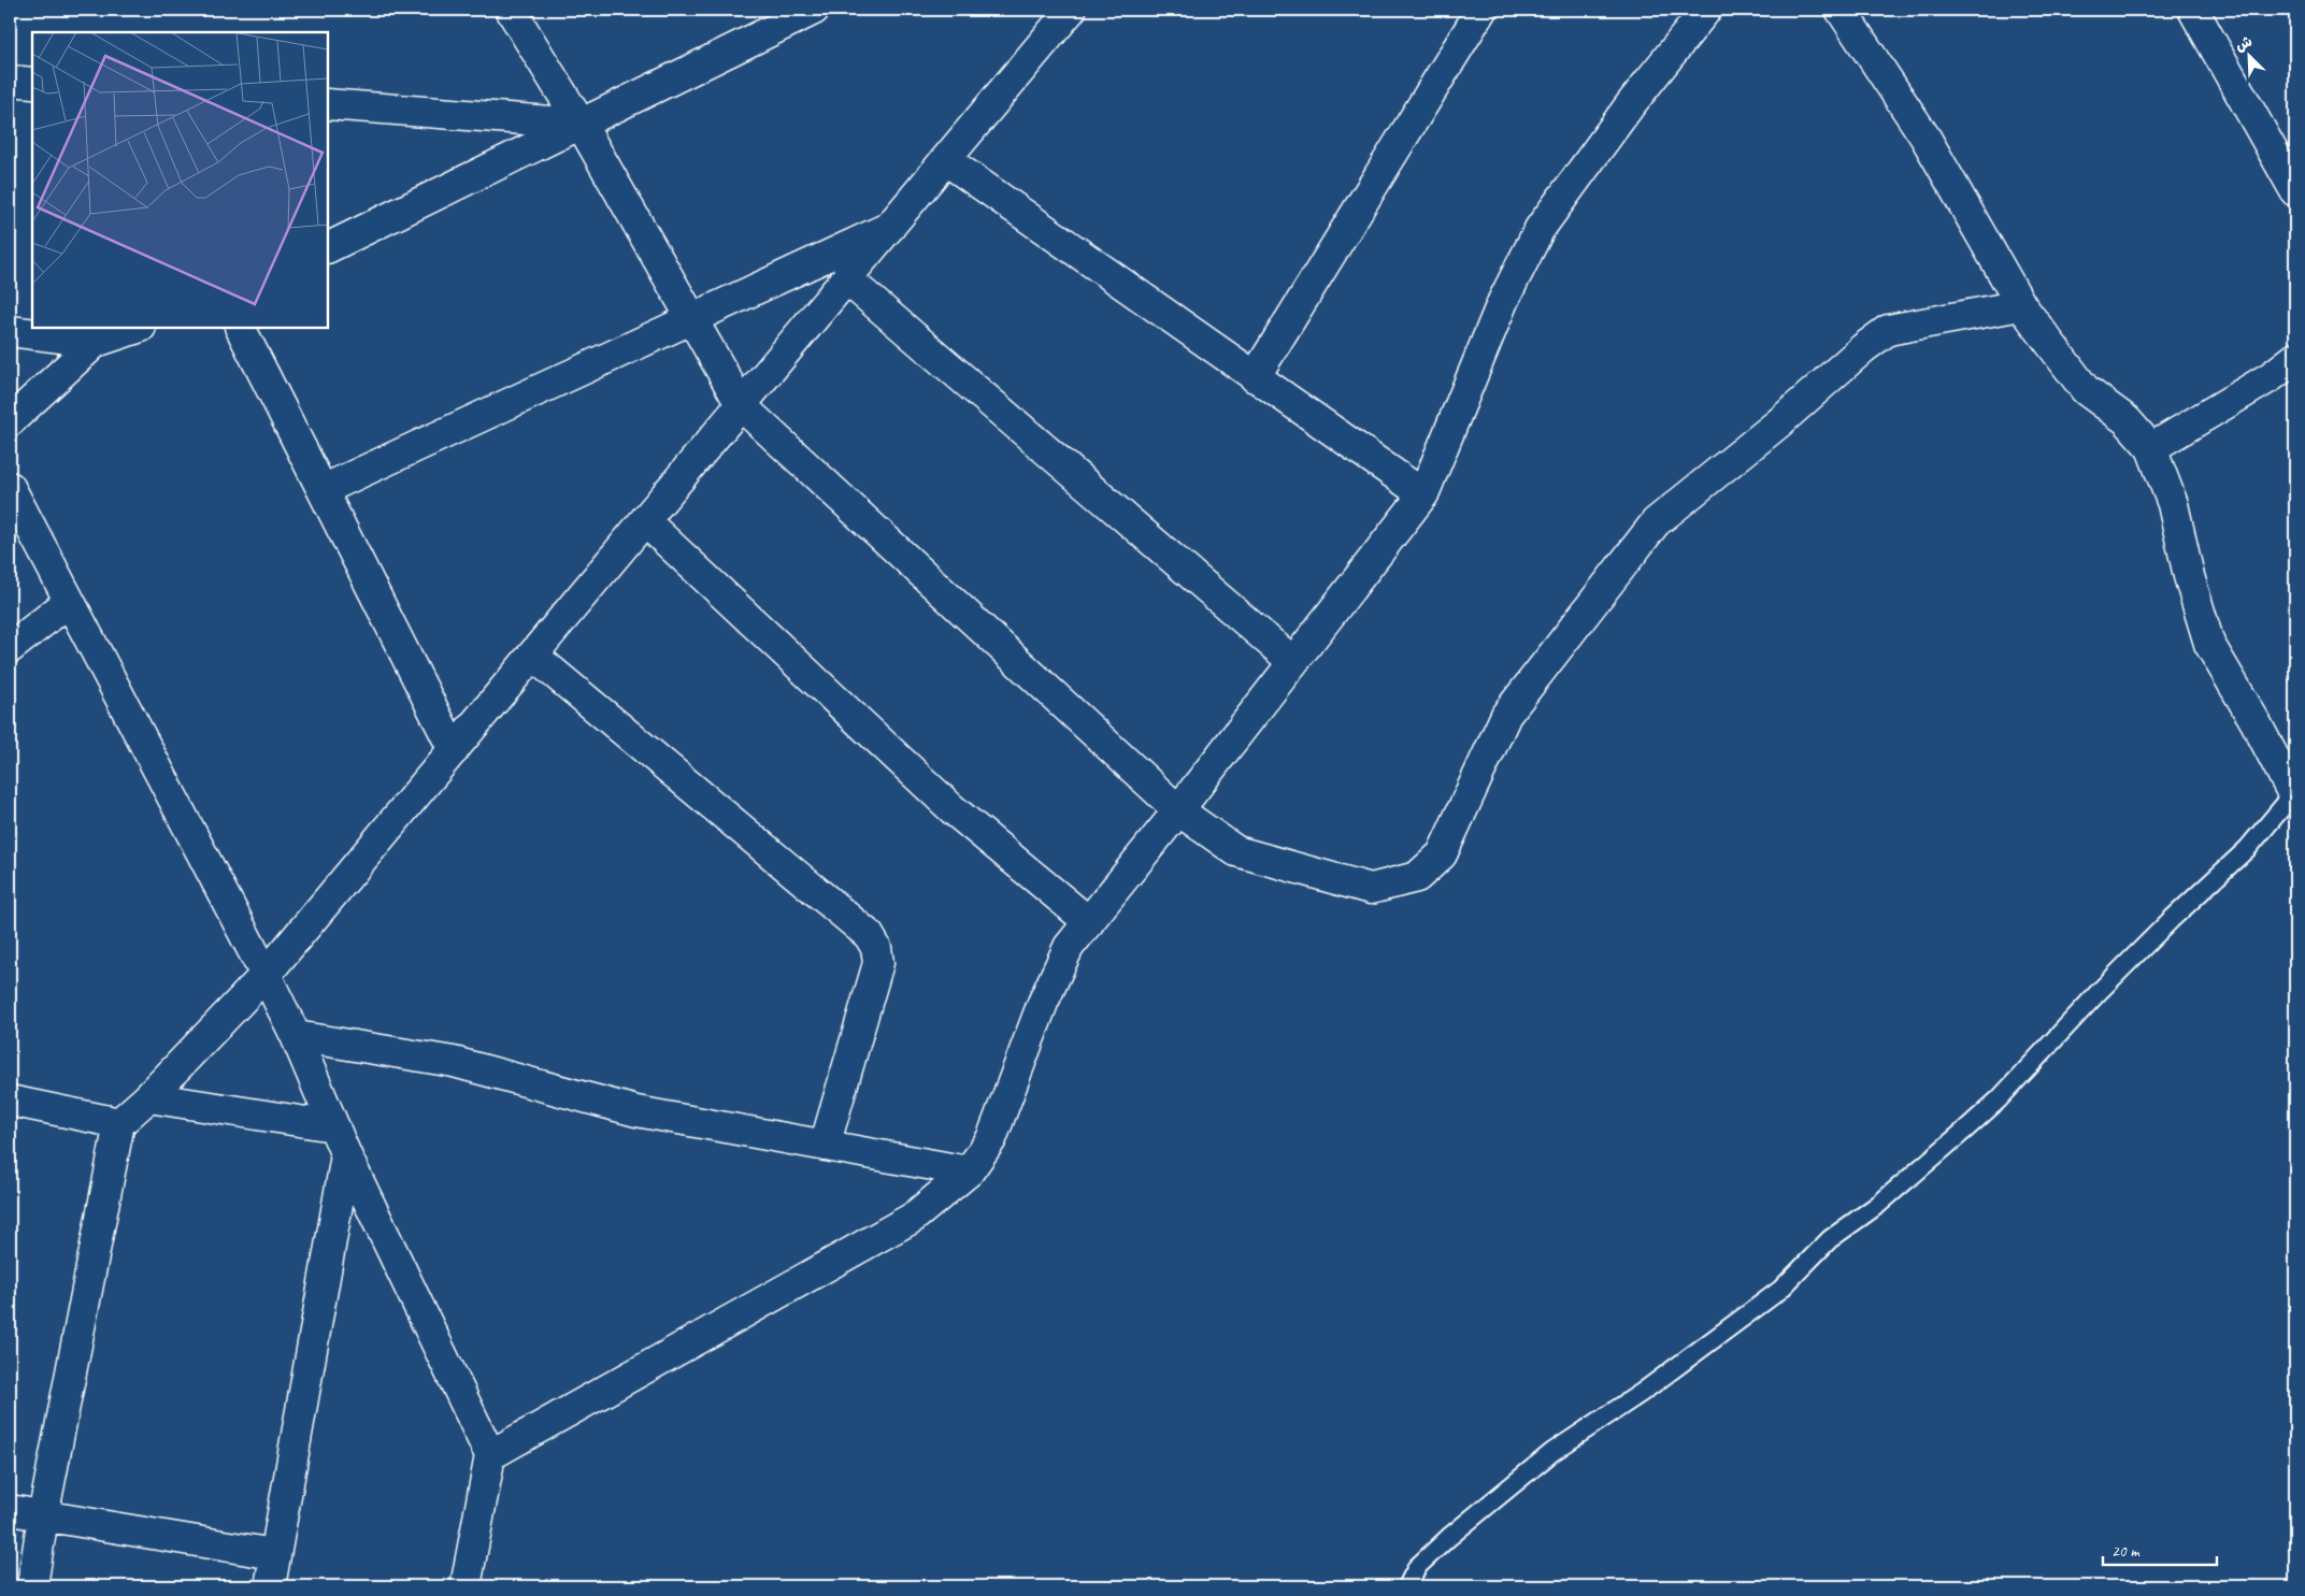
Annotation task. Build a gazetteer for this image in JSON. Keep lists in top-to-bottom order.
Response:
{
  "scale_bar": "20 m",
  "north": "top left"
}
